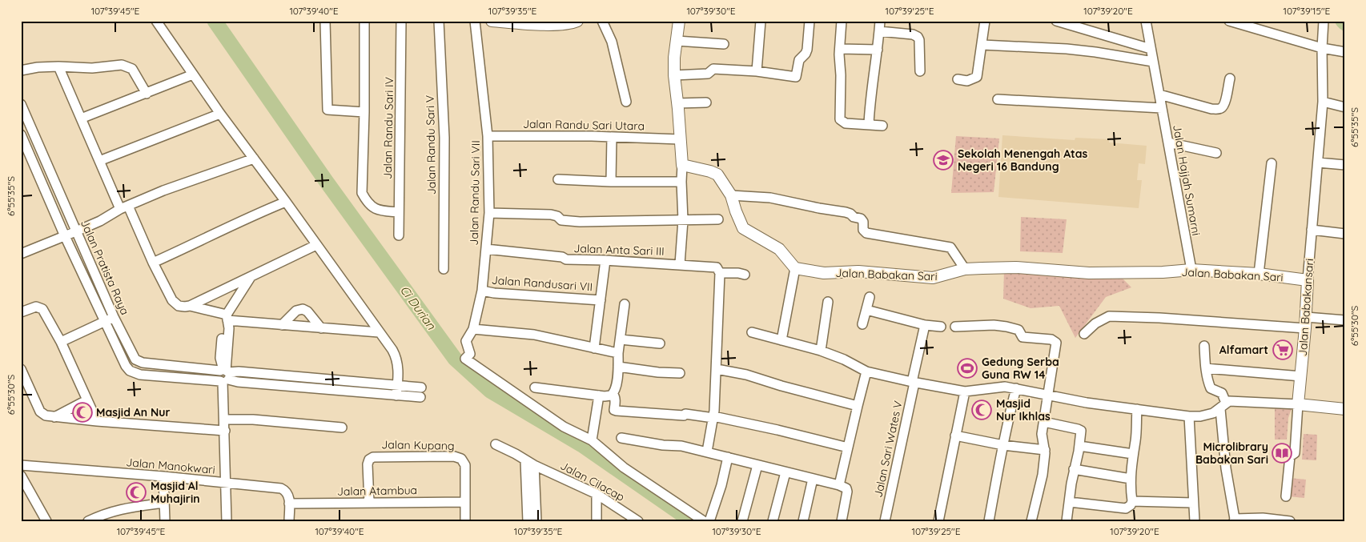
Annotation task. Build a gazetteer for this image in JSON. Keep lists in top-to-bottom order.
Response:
{
  "streets": {
    "street": [
      "Jalan Randu Sari Utara",
      "Jalan Randu Sari IV",
      "Jalan Randu Sari V",
      "Jalan Hajjah Sumarni",
      "Jalan Randu Sari VII",
      "Jalan Anta Sari III",
      "Jalan Pratista Raya",
      "Jalan Babakan Sari",
      "Jalan Randusari VII",
      "Jalan Babakansari",
      "Jalan Kupang",
      "Jalan Sari Wates V",
      "Jalan Manokwari",
      "Jalan Cilacap",
      "Jalan Atambua"
    ]
  },
  "crossings": [
    ["Jalan Randu Sari Utara", "Jalan Randu Sari VII"],
    ["Jalan Hajjah Sumarni", "Jalan Babakan Sari"],
    ["Jalan Randu Sari VII", "Jalan Anta Sari III"],
    ["Jalan Randu Sari VII", "Jalan Randusari VII"],
    ["Jalan Babakan Sari", "Jalan Babakansari"],
    ["Jalan Kupang", "Jalan Atambua"],
    ["Jalan Manokwari", "Jalan Atambua"]
  ],
  "water": ["Ci Durian"],
  "places": {
    "school or university": ["Sekolah Menengah Atas Negeri 16 Bandung"],
    "supermarket": ["Alfamart"],
    "sports": ["Gedung Serba Guna RW 14"],
    "mosque": ["Masjid Nur Ikhlas", "Masjid An Nur", "Masjid Al Muhajirin"],
    "library": ["Microlibrary Babakan Sari"]
  },
  "coordinates": [
    "107°39'45\"E",
    "107°39'40\"E",
    "107°39'35\"E",
    "107°39'30\"E",
    "107°39'25\"E",
    "107°39'20\"E",
    "107°39'15\"E",
    "6°55'35\"S",
    "6°55'30\"S"
  ]
}
